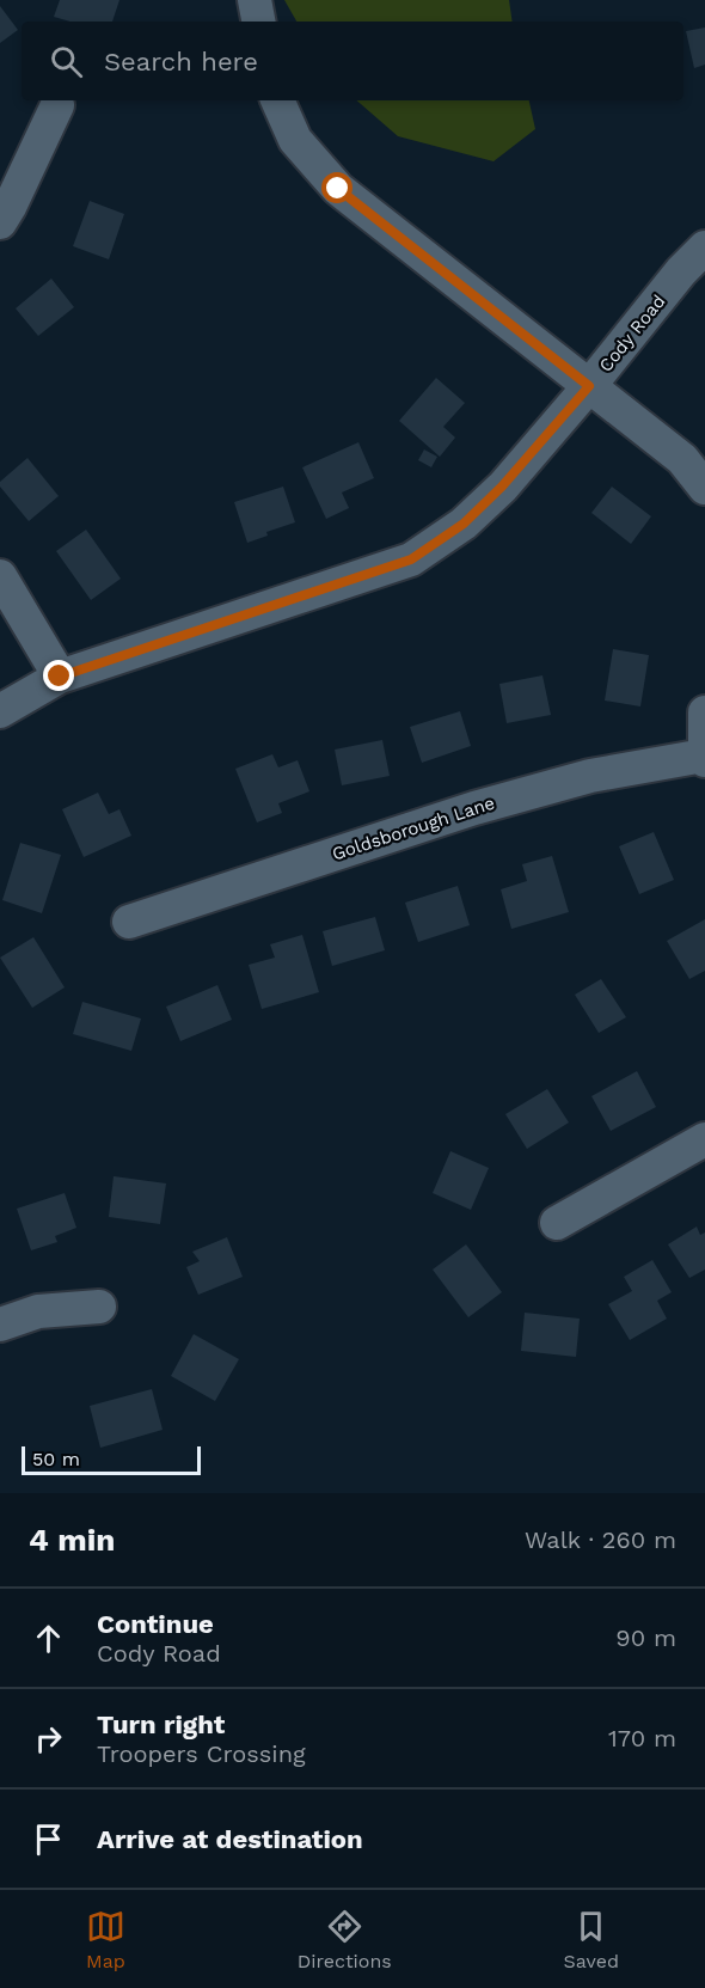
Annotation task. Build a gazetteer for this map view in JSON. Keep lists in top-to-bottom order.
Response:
{
  "streets": {
    "street": ["Cody Road", "Goldsborough Lane"]
  },
  "scale_bar": "50 m",
  "page": {
    "search": "Search here",
    "scale": "50 m",
    "heading": ["4 min", "Walk · 260 m"],
    "list": [
      ["Continue", "Cody Road", "90 m"],
      ["Turn right", "Troopers Crossing", "170 m"],
      "Arrive at destination"
    ],
    "nav": ["Map", "Directions", "Saved"]
  }
}
